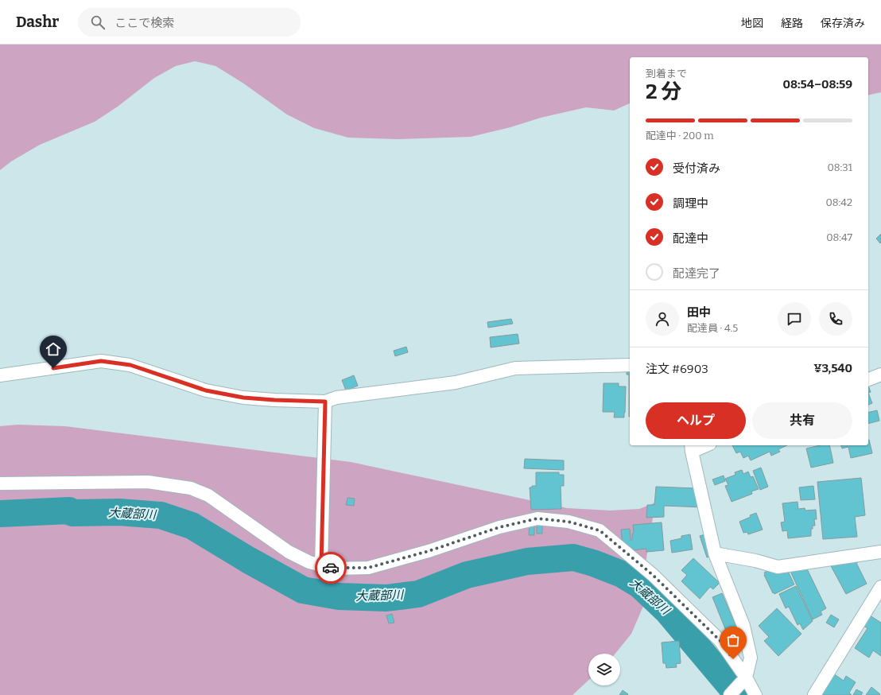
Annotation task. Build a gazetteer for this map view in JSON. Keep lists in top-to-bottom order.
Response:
{
  "water": ["大蔵部川"],
  "page": {
    "header": "Dashr",
    "search": "ここで検索",
    "nav": ["地図", "経路", "保存済み"],
    "heading": ["2 分", "到着まで", "08:54–08:59"],
    "panel": [
      "田中",
      "配達員 · 4.5",
      "注文 #6903",
      "¥3,540"
    ],
    "bar": "配達中 · 200 m",
    "list": [
      ["受付済み", "08:31"],
      ["調理中", "08:42"],
      ["配達中", "08:47"],
      "配達完了"
    ],
    "buttons": ["ヘルプ", "共有"]
  }
}
